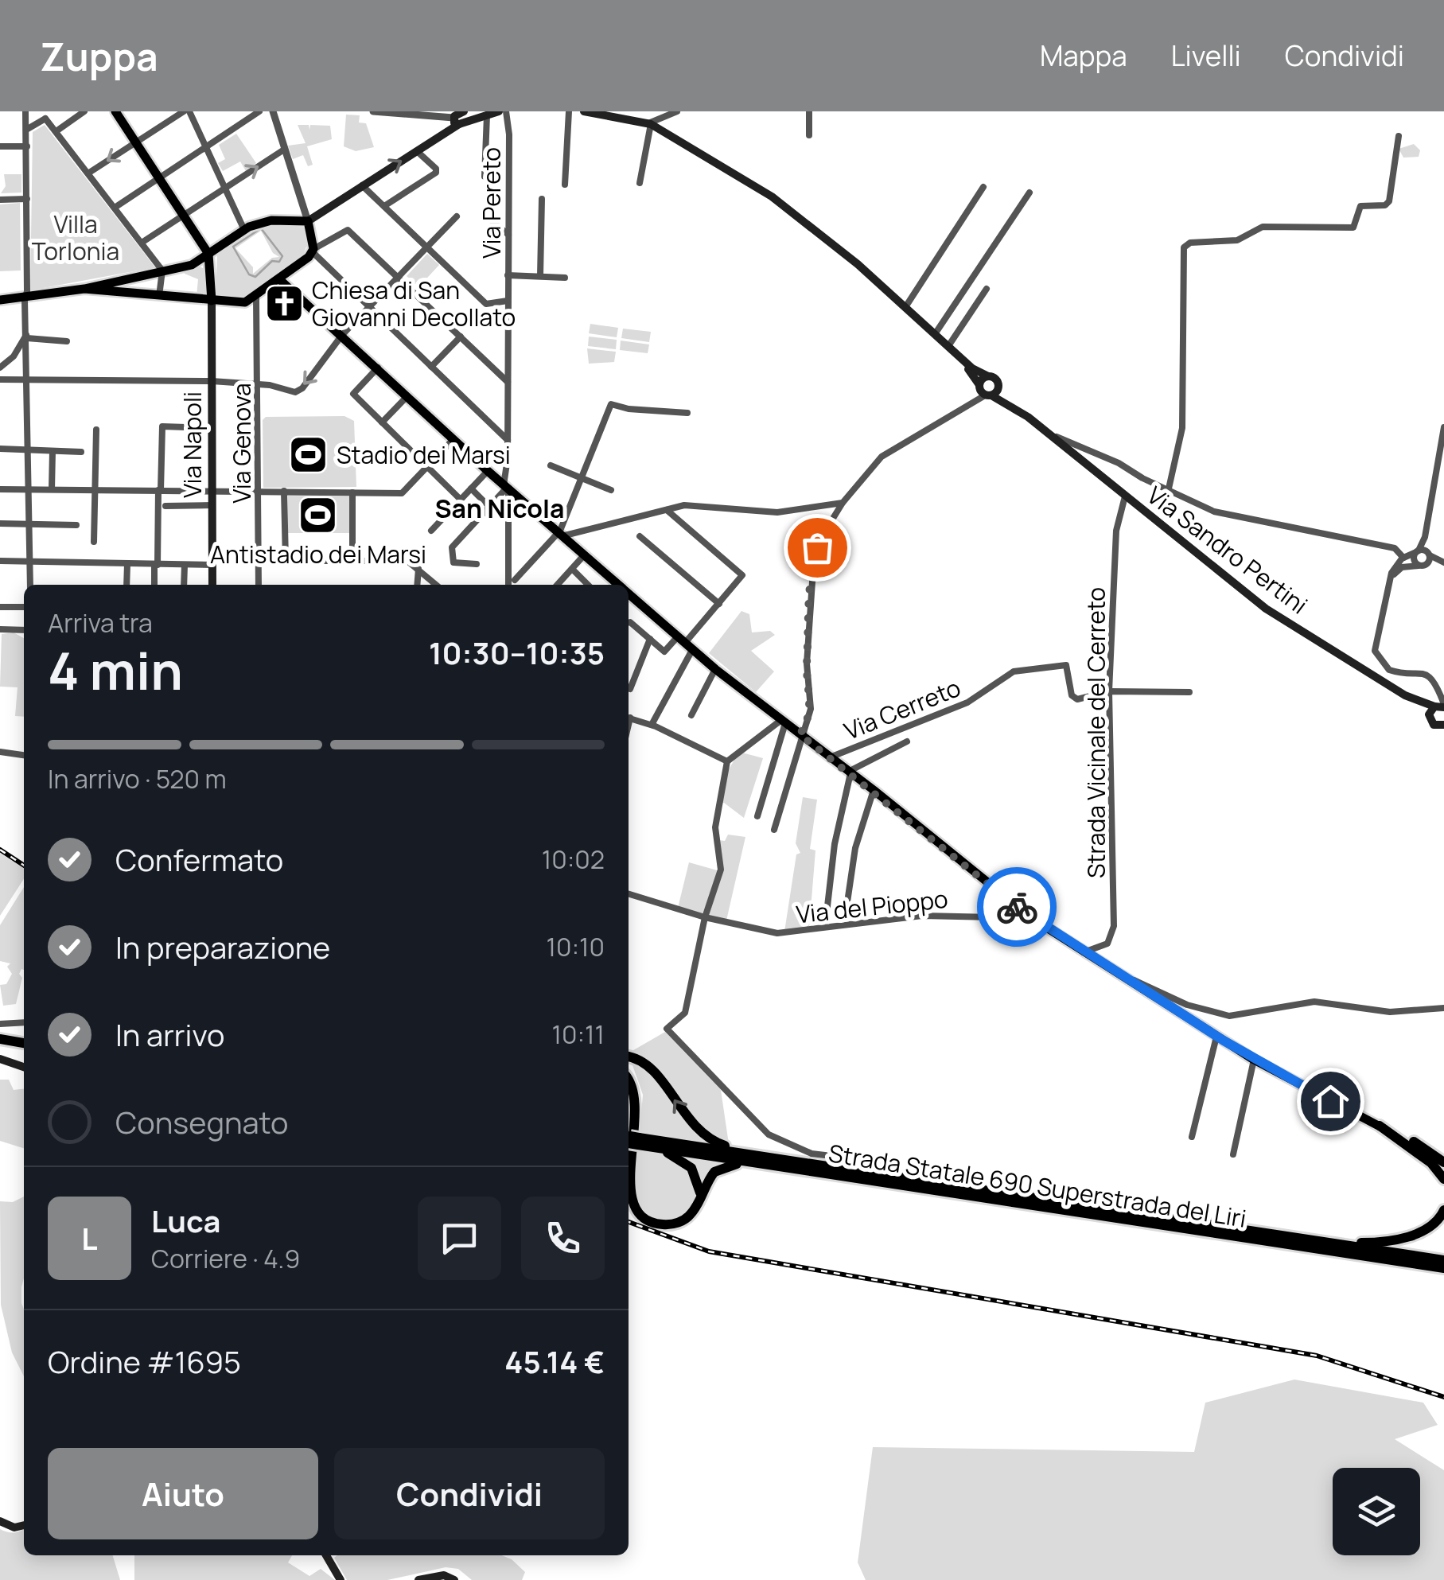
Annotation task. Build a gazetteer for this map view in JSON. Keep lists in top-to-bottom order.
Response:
{
  "streets": {
    "highway": ["Strada Statale 690 Superstrada del Liri"],
    "main road": ["Via Napoli", "Via Sandro Pertini"],
    "street": [
      "Via Pereto",
      "Via Genova",
      "Via Cerreto",
      "Strada Vicinale del Cerreto",
      "Via del Pioppo"
    ]
  },
  "crossings": [
    ["Via Sandro Pertini", "Strada Vicinale del Cerreto"],
    ["Via Cerreto", "Strada Vicinale del Cerreto"]
  ],
  "districts": ["San Nicola"],
  "parks": ["Villa Torlonia"],
  "places": {
    "church": ["Chiesa di San Giovanni Decollato"],
    "sports": ["Stadio dei Marsi", "Antistadio dei Marsi"]
  },
  "page": {
    "header": "Zuppa",
    "nav": ["Mappa", "Livelli", "Condividi"],
    "heading": ["4 min", "Arriva tra", "10:30–10:35"],
    "panel": [
      "Luca",
      "Corriere · 4.9",
      "Ordine #1695",
      "45.14 €"
    ],
    "bar": "In arrivo · 520 m",
    "list": [
      ["Confermato", "10:02"],
      ["In preparazione", "10:10"],
      ["In arrivo", "10:11"],
      "Consegnato"
    ],
    "round": "L",
    "buttons": ["Aiuto", "Condividi"]
  }
}
